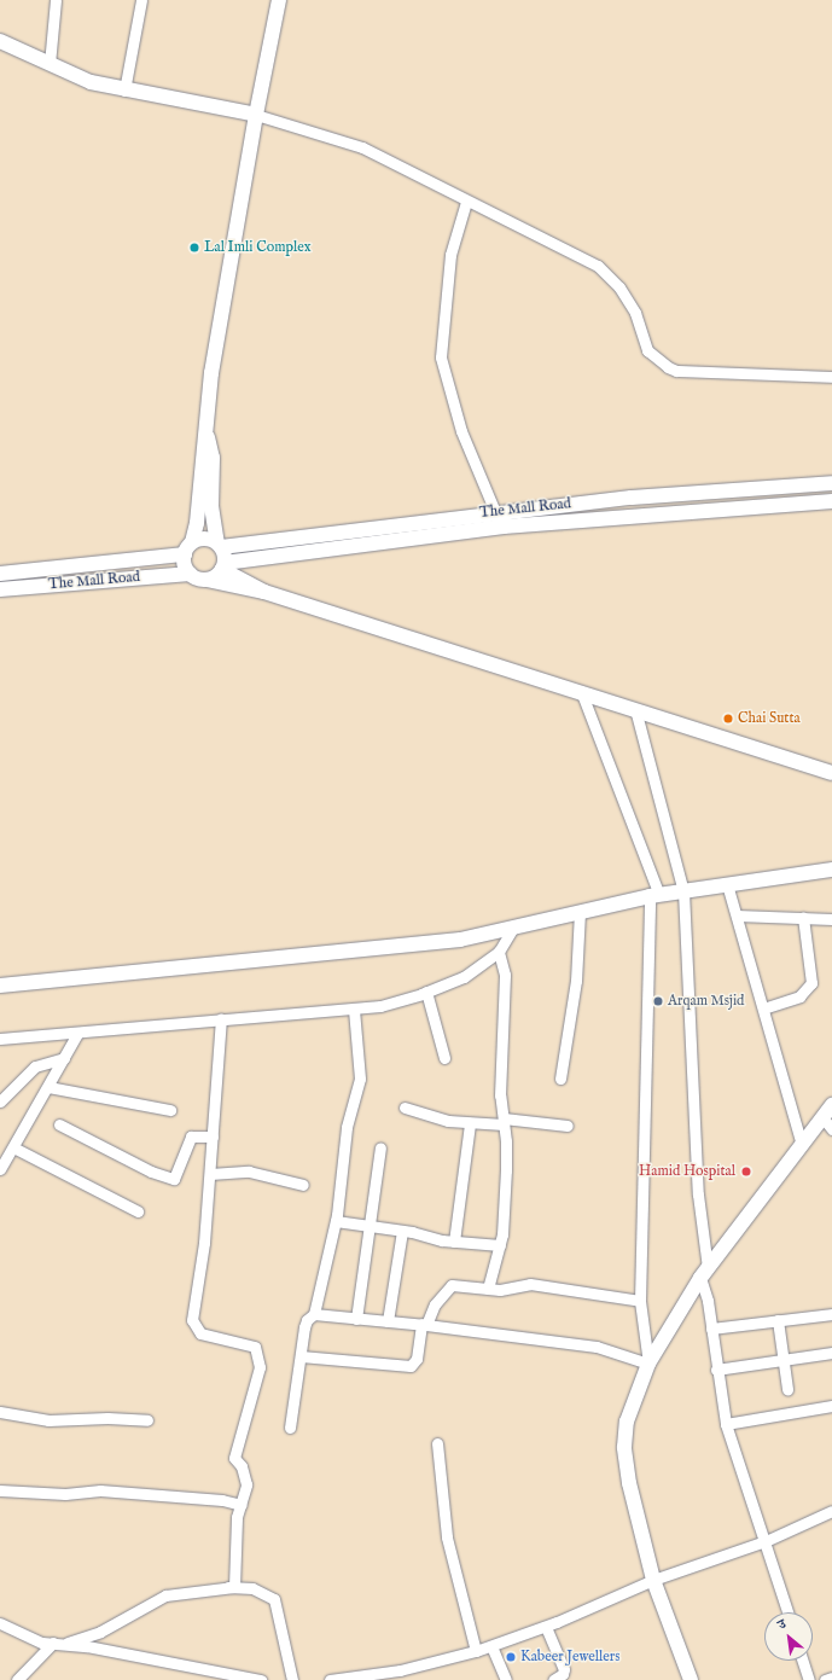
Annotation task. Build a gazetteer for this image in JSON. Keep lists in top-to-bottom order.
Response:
{
  "streets": {
    "street": ["The Mall Road"]
  },
  "places": [
    "Lal Imli Complex",
    "Chai Sutta",
    "Arqam Msjid",
    "Hamid Hospital",
    "Kabeer Jewellers"
  ],
  "north": "top left"
}
